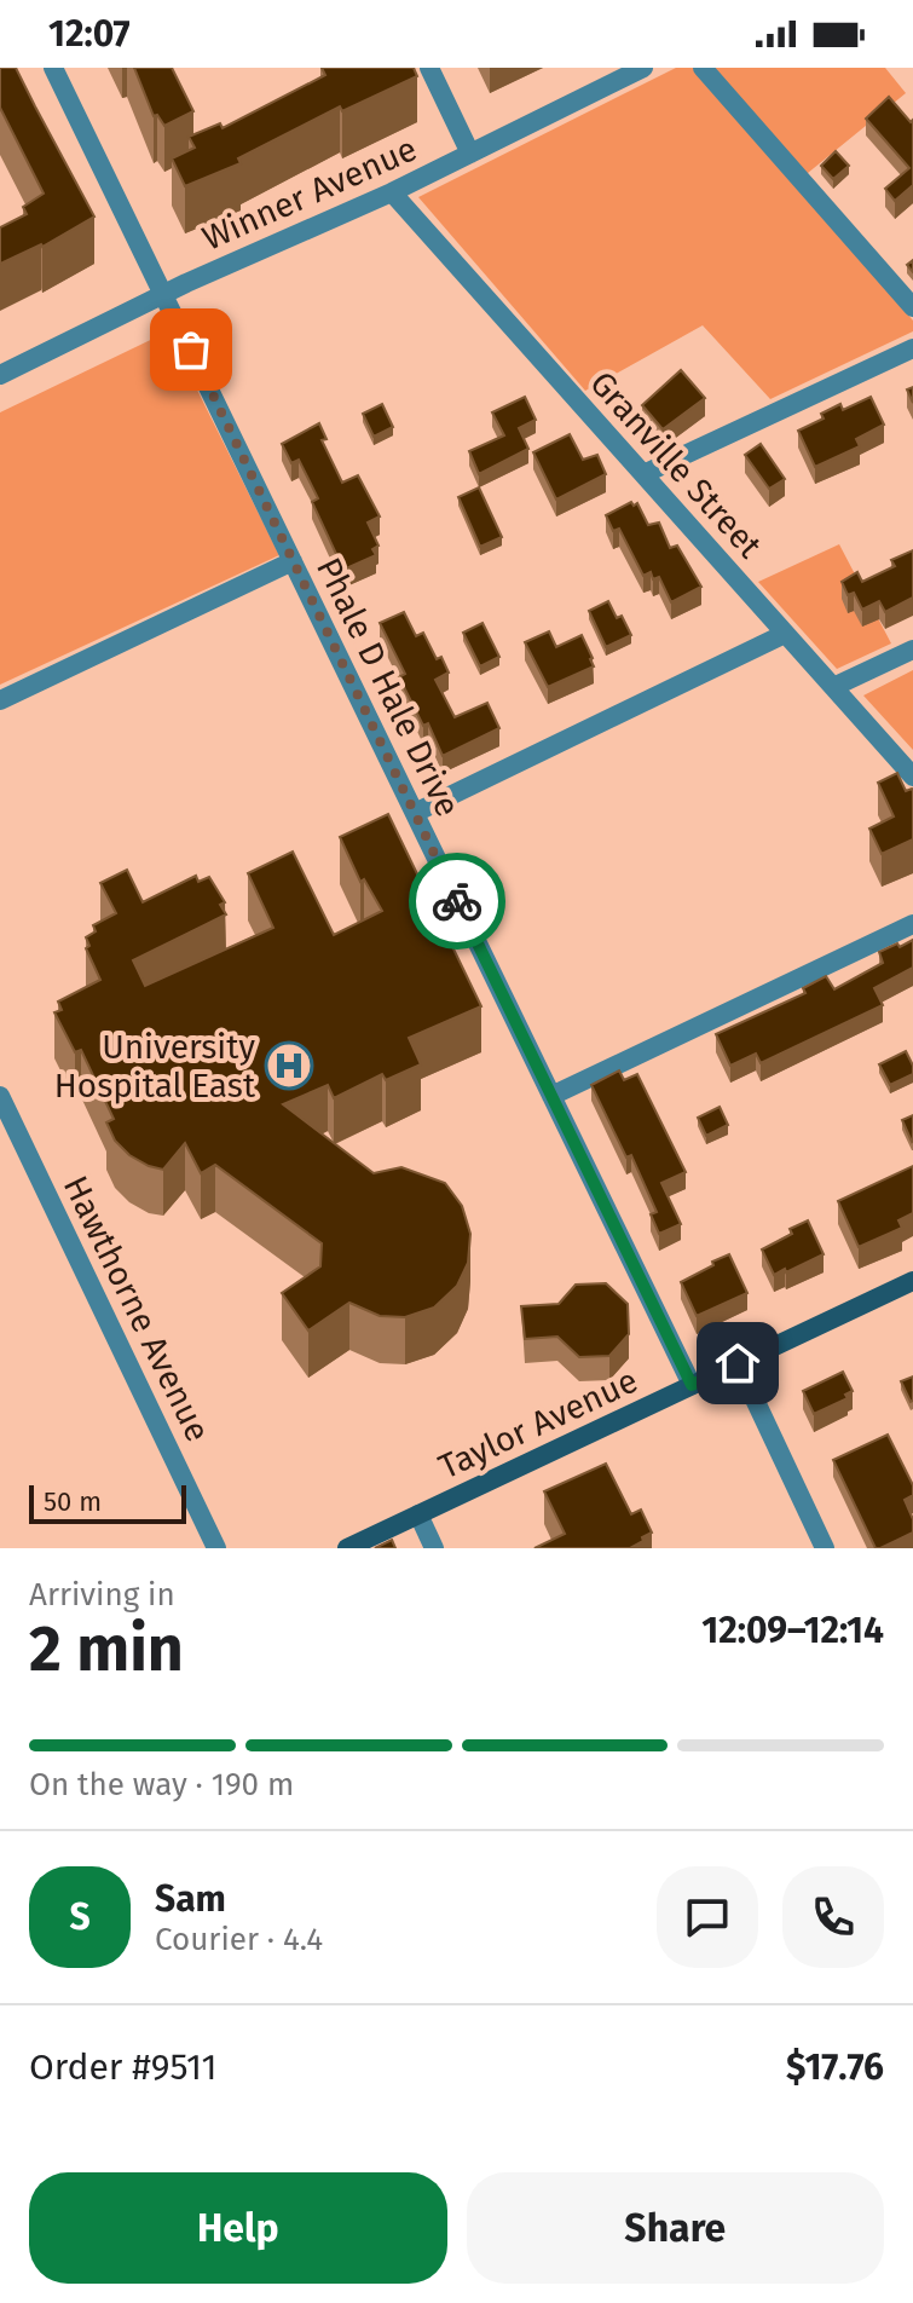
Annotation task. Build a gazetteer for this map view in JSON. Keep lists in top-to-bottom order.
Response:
{
  "streets": {
    "main road": ["Taylor Avenue"],
    "street": [
      "Winner Avenue",
      "Granville Street",
      "Phale D Hale Drive",
      "Hawthorne Avenue"
    ]
  },
  "crossings": [
    ["Winner Avenue", "Granville Street"],
    ["Winner Avenue", "Phale D Hale Drive"],
    ["Phale D Hale Drive", "Taylor Avenue"]
  ],
  "places": {
    "hospital": ["University Hospital East"]
  },
  "scale_bar": "50 m",
  "page": {
    "status": "12:07",
    "scale": "50 m",
    "heading": ["2 min", "Arriving in", "12:09–12:14"],
    "panel": [
      "Sam",
      "Courier · 4.4",
      "Order #9511",
      "$17.76"
    ],
    "bar": "On the way · 190 m",
    "round": "S",
    "buttons": ["Help", "Share"]
  }
}
